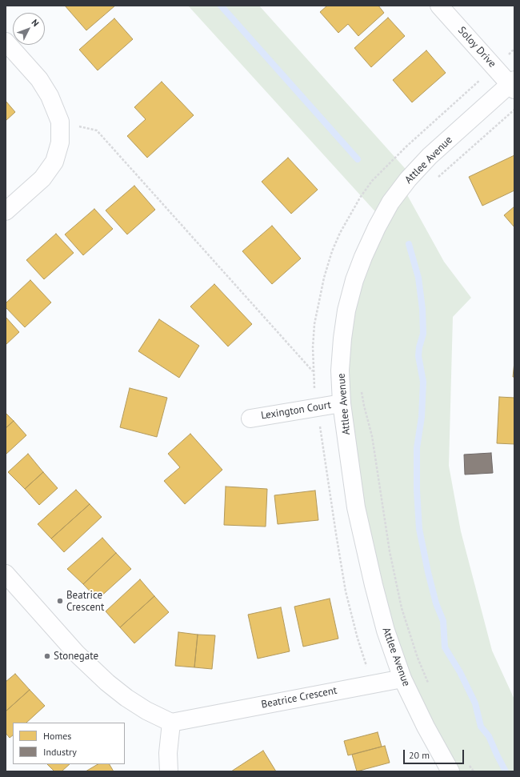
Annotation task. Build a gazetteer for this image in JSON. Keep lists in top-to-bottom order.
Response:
{
  "streets": {
    "street": [
      "Soloy Drive",
      "Attlee Avenue",
      "Lexington Court",
      "Beatrice Crescent"
    ]
  },
  "crossings": [
    ["Soloy Drive", "Attlee Avenue"],
    ["Attlee Avenue", "Lexington Court"],
    ["Attlee Avenue", "Beatrice Crescent"]
  ],
  "places": ["Beatrice Crescent", "Stonegate"],
  "legend": ["Homes", "Industry"],
  "scale_bar": "20 m",
  "north": "top right"
}
